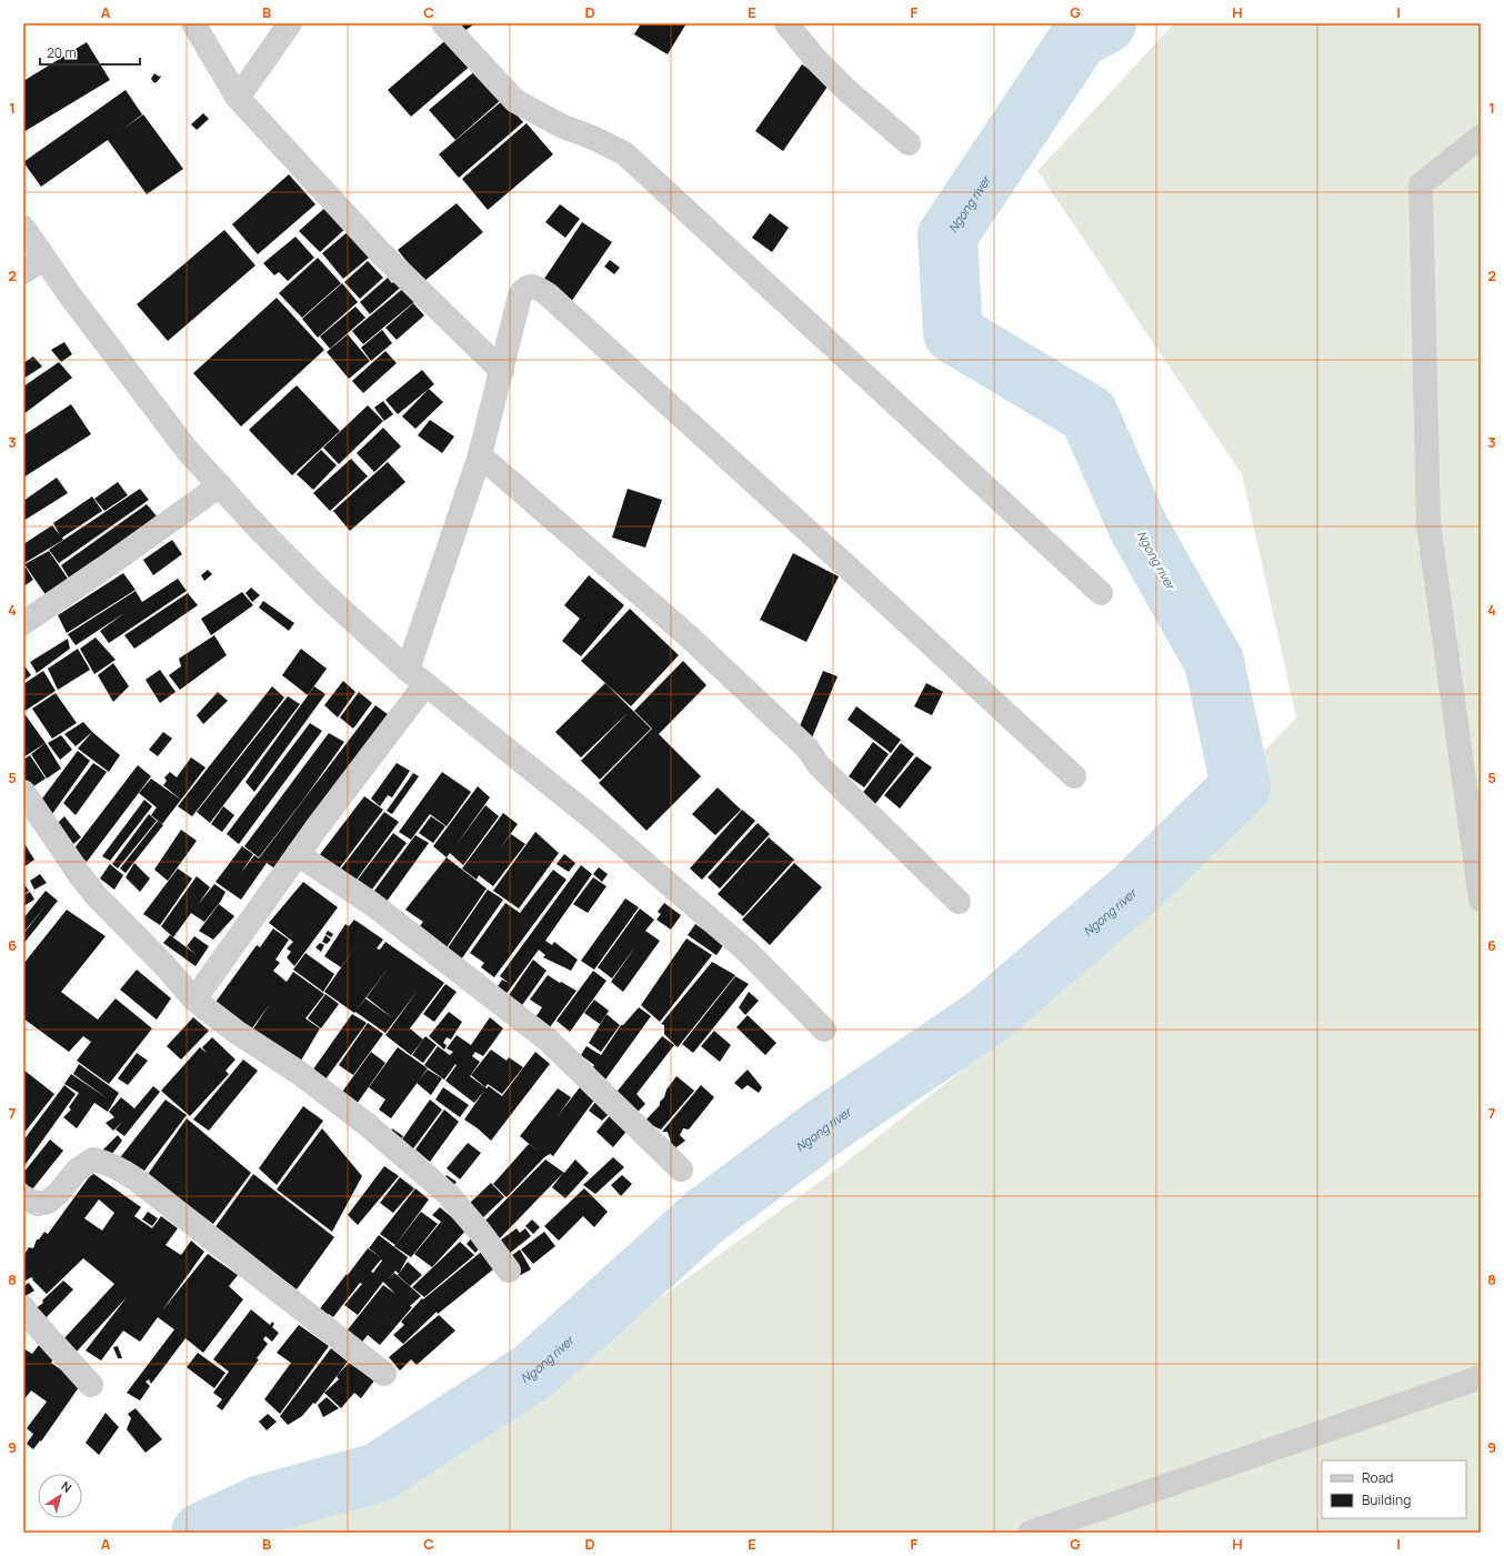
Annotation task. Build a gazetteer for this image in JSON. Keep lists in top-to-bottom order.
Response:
{
  "water": ["Ngong river"],
  "legend": ["Road", "Building"],
  "scale_bar": "20 m",
  "north": "top right",
  "grid": {
    "columns": [
      "A",
      "B",
      "C",
      "D",
      "E",
      "F",
      "G",
      "H",
      "I"
    ],
    "rows": [
      "1",
      "2",
      "3",
      "4",
      "5",
      "6",
      "7",
      "8",
      "9"
    ]
  }
}
